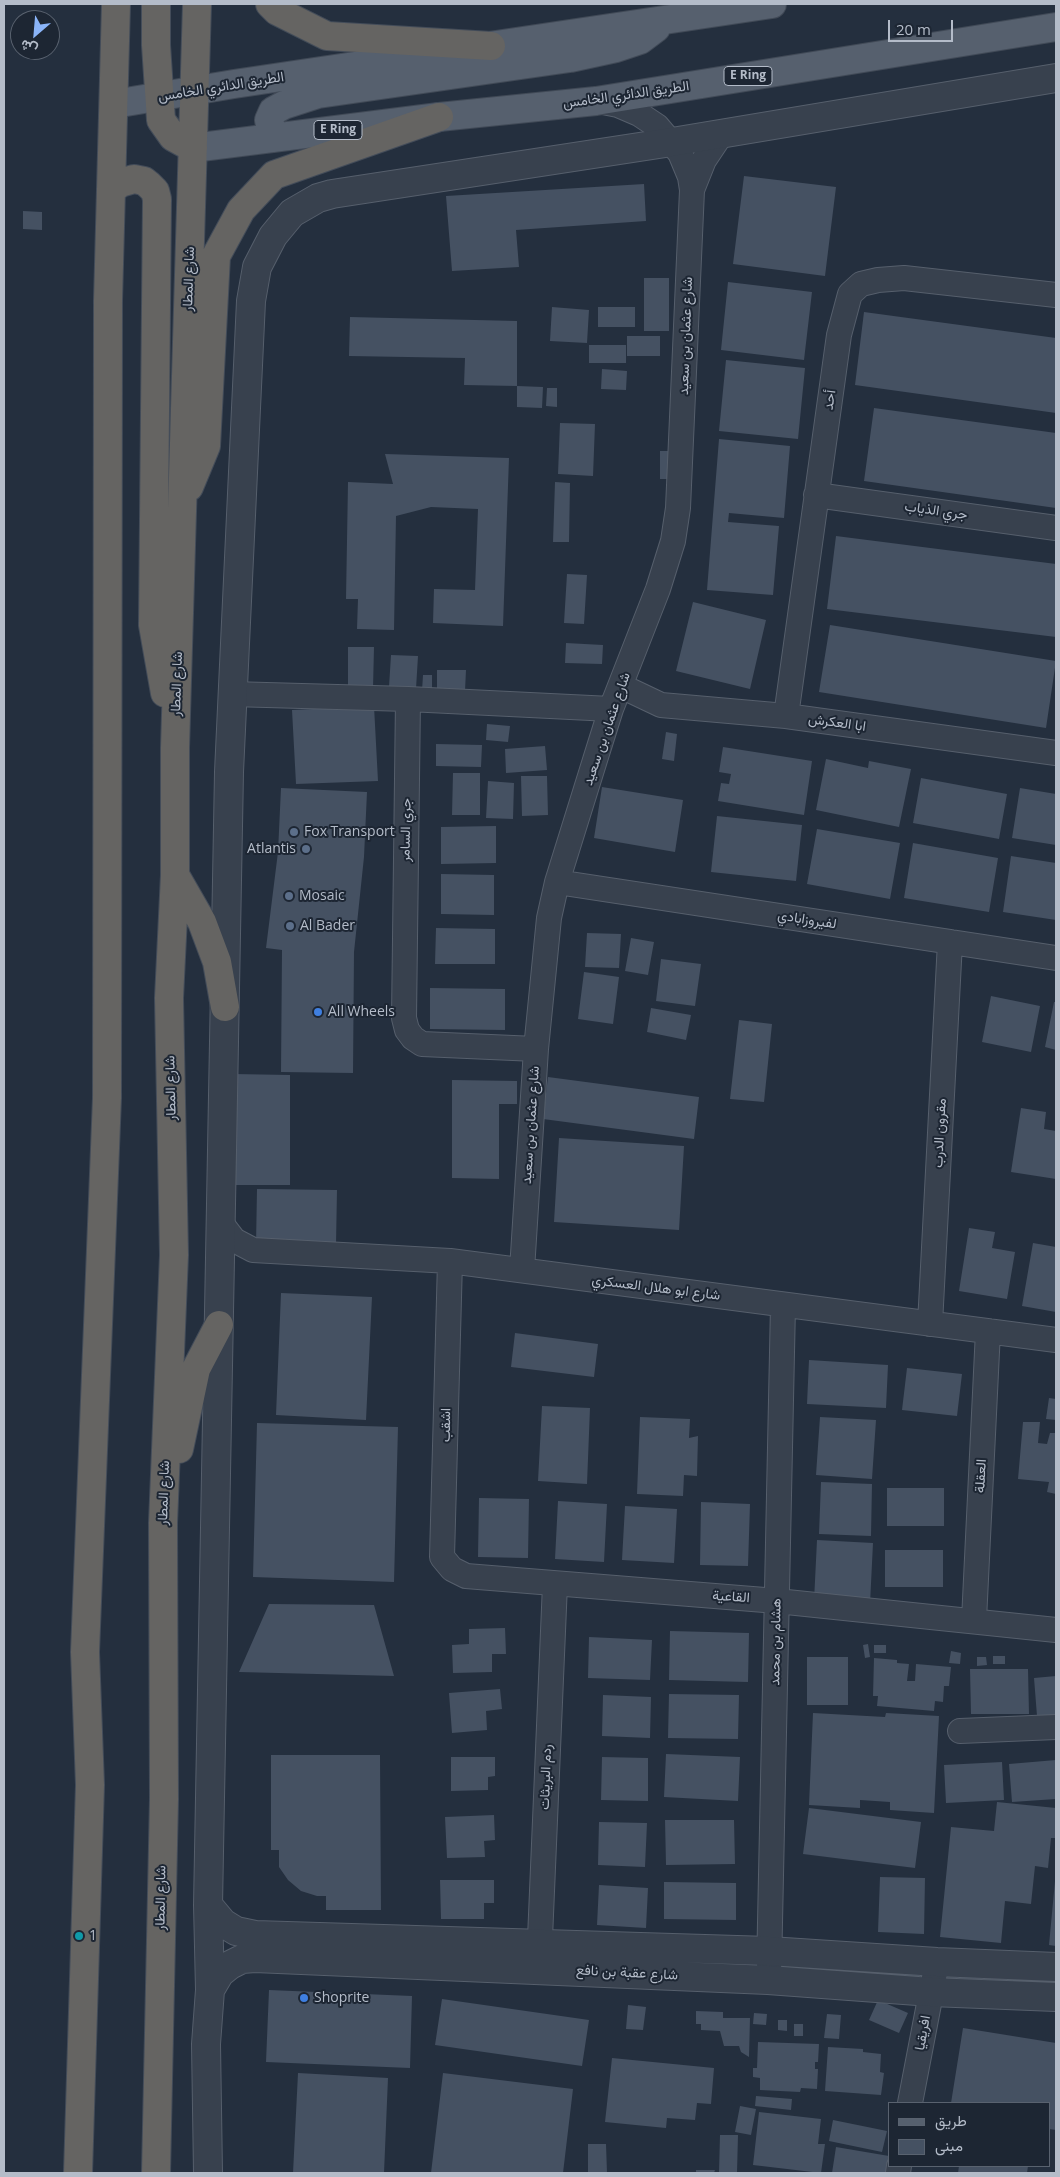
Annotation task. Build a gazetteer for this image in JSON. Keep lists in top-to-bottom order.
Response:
{
  "streets": {
    "highway": ["شارع المطار"],
    "main road": ["E Ring", "الطريق الدائري الخامس"],
    "street": [
      "شارع عثمان بن سعيد",
      "أحد",
      "جري الذياب",
      "ابا العكرش",
      "جري السامر",
      "لفيروزابادي",
      "مقرون الدرب",
      "شارع ابو هلال العسكري",
      "اشقب",
      "العقلة",
      "القاعية",
      "هشام بن محمد",
      "ردم البريثات",
      "شارع عقبة بن نافع",
      "افريقيا"
    ]
  },
  "crossings": [
    ["الطريق الدائري الخامس", "شارع المطار"],
    ["الطريق الدائري الخامس", "شارع عثمان بن سعيد"],
    ["شارع عثمان بن سعيد", "ابا العكرش"],
    ["شارع عثمان بن سعيد", "جري السامر"],
    ["شارع عثمان بن سعيد", "لفيروزابادي"],
    ["شارع عثمان بن سعيد", "شارع ابو هلال العسكري"],
    ["أحد", "جري الذياب"],
    ["أحد", "ابا العكرش"],
    ["لفيروزابادي", "مقرون الدرب"],
    ["مقرون الدرب", "شارع ابو هلال العسكري"],
    ["شارع ابو هلال العسكري", "اشقب"],
    ["شارع ابو هلال العسكري", "العقلة"],
    ["شارع ابو هلال العسكري", "هشام بن محمد"],
    ["اشقب", "القاعية"],
    ["العقلة", "القاعية"],
    ["القاعية", "هشام بن محمد"],
    ["القاعية", "ردم البريثات"],
    ["هشام بن محمد", "شارع عقبة بن نافع"],
    ["ردم البريثات", "شارع عقبة بن نافع"],
    ["شارع عقبة بن نافع", "افريقيا"]
  ],
  "places": [
    "Fox Transport",
    "Atlantis",
    "Mosaic",
    "Al Bader",
    "All Wheels",
    "1",
    "Shoprite"
  ],
  "legend": ["طريق", "مبنى"],
  "scale_bar": "20 m",
  "north": "bottom left"
}
